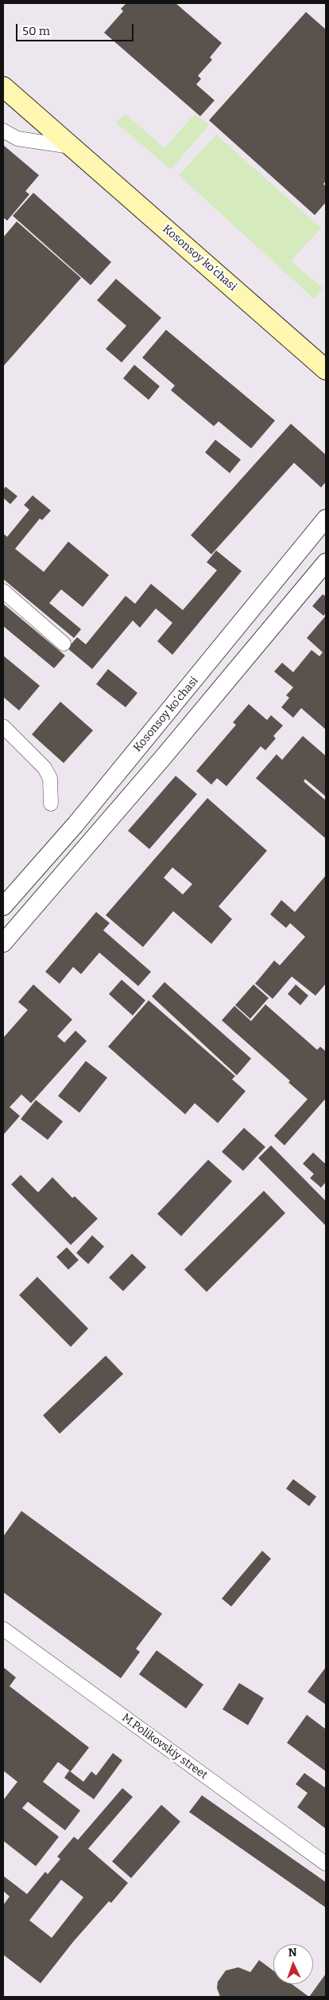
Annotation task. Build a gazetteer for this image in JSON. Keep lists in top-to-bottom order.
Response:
{
  "streets": {
    "main road": ["Kosonsoy koʻchasi"],
    "street": ["M.Polikovskiy street"]
  },
  "scale_bar": "50 m",
  "north": "top"
}
